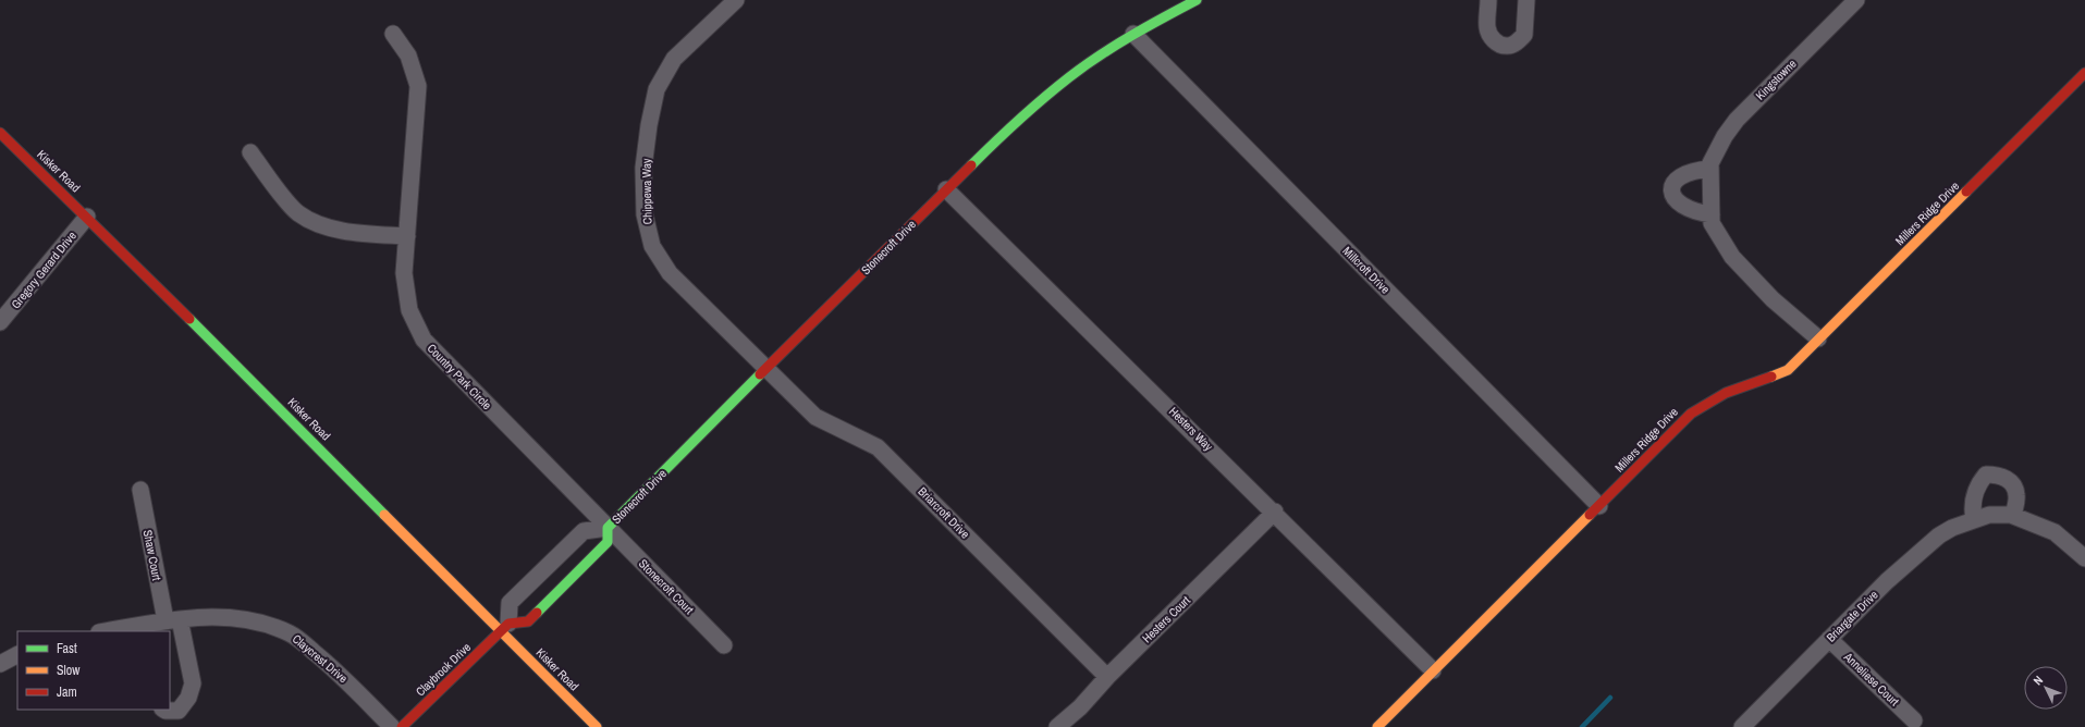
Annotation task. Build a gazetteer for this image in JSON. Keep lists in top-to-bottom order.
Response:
{
  "streets": {
    "street": [
      "Kingstowne",
      "Kisker Road",
      "Chippewa Way",
      "Millers Ridge Drive",
      "Stonecroft Drive",
      "Gregory Gerard Drive",
      "Millcroft Drive",
      "Country Park Circle",
      "Hesters Way",
      "Briarcroft Drive",
      "Shaw Court",
      "Stonecroft Court",
      "Briargate Drive",
      "Hesters Court",
      "Claycrest Drive",
      "Claybrook Drive",
      "Anneliese Court"
    ]
  },
  "crossings": [
    ["Kingstowne", "Millers Ridge Drive"],
    ["Kisker Road", "Stonecroft Drive"],
    ["Kisker Road", "Gregory Gerard Drive"],
    ["Kisker Road", "Claybrook Drive"],
    ["Chippewa Way", "Stonecroft Drive"],
    ["Chippewa Way", "Briarcroft Drive"],
    ["Millers Ridge Drive", "Millcroft Drive"],
    ["Millers Ridge Drive", "Hesters Way"],
    ["Stonecroft Drive", "Millcroft Drive"],
    ["Stonecroft Drive", "Country Park Circle"],
    ["Stonecroft Drive", "Hesters Way"],
    ["Stonecroft Drive", "Briarcroft Drive"],
    ["Stonecroft Drive", "Stonecroft Court"],
    ["Stonecroft Drive", "Claybrook Drive"],
    ["Country Park Circle", "Stonecroft Court"],
    ["Hesters Way", "Hesters Court"],
    ["Briarcroft Drive", "Hesters Court"],
    ["Shaw Court", "Claycrest Drive"],
    ["Briargate Drive", "Anneliese Court"]
  ],
  "legend": ["Fast", "Slow", "Jam"],
  "north": "top left"
}
